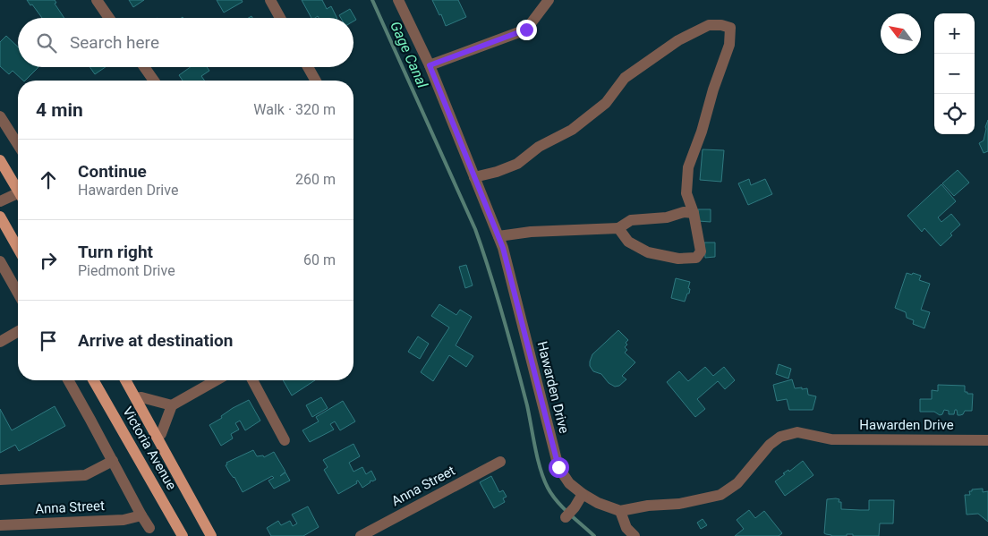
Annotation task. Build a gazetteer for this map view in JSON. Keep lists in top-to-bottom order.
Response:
{
  "streets": {
    "main road": ["Victoria Avenue"],
    "street": ["Hawarden Drive", "Anna Street"]
  },
  "water": ["Gage Canal"],
  "north": "top left",
  "page": {
    "map_buttons": ["+", "−"],
    "search": "Search here",
    "heading": ["4 min", "Walk · 320 m"],
    "list": [
      ["Continue", "Hawarden Drive", "260 m"],
      ["Turn right", "Piedmont Drive", "60 m"],
      "Arrive at destination"
    ]
  }
}
